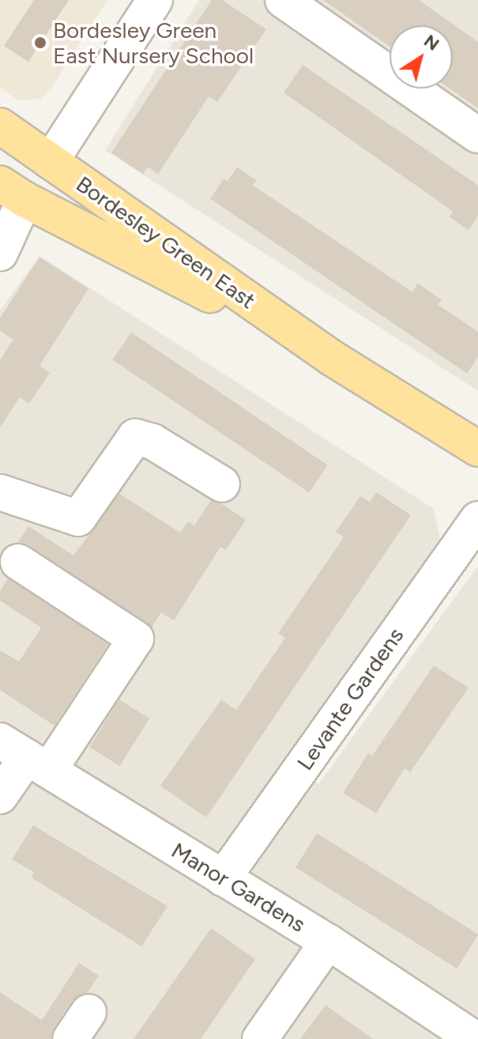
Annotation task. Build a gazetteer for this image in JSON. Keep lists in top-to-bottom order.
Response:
{
  "streets": {
    "main road": ["Bordesley Green East"],
    "street": ["Levante Gardens", "Manor Gardens"]
  },
  "crossings": [
    ["Levante Gardens", "Manor Gardens"]
  ],
  "places": ["Bordesley Green East Nursery School"],
  "north": "top right"
}
